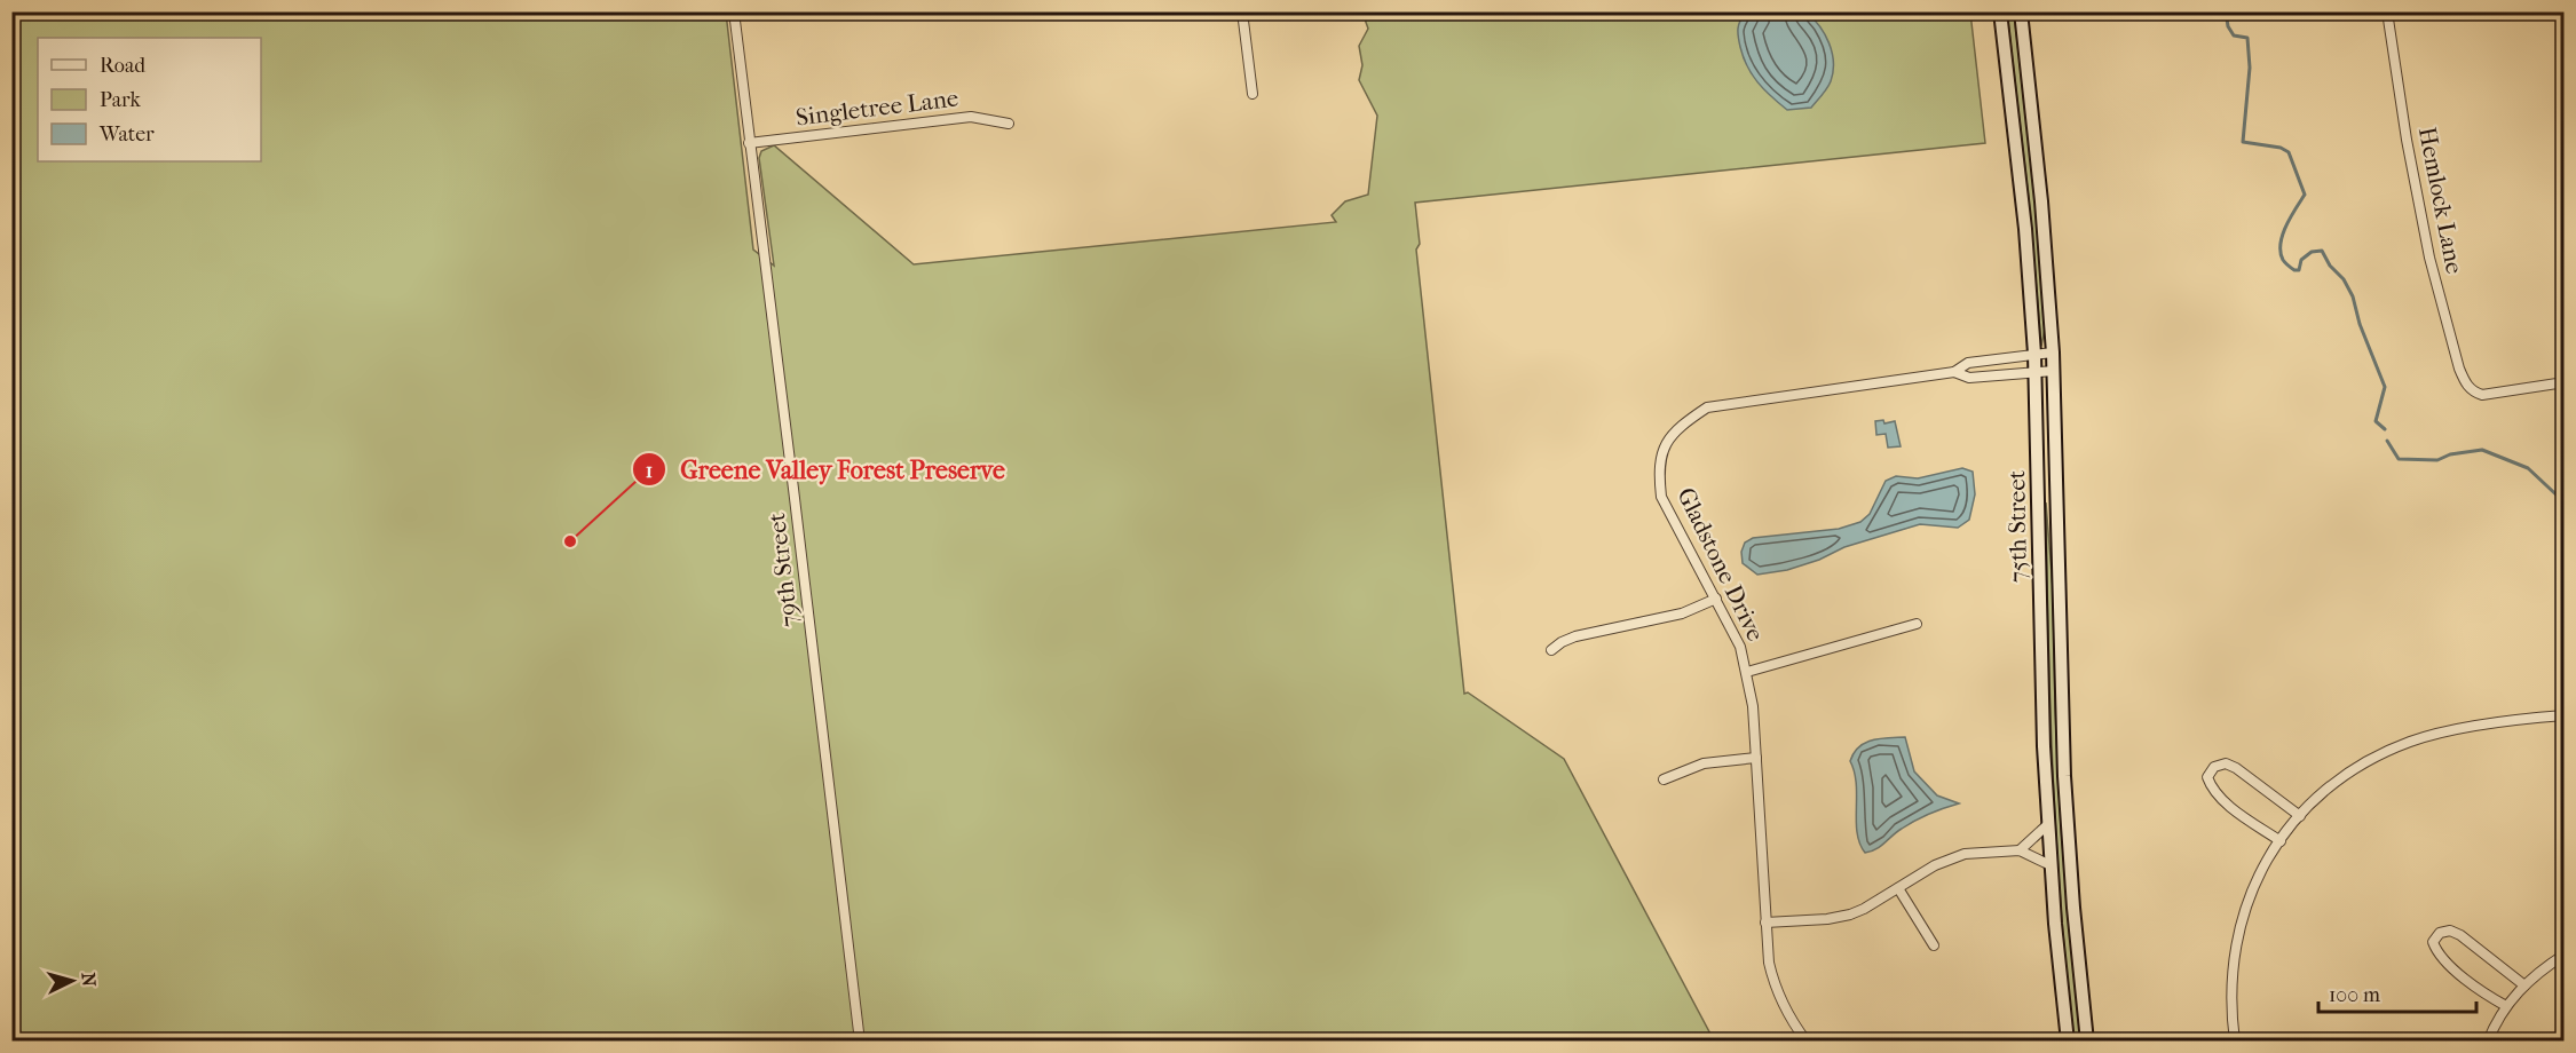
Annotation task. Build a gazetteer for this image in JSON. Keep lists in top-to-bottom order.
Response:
{
  "streets": {
    "main road": ["75th Street"],
    "street": [
      "Singletree Lane",
      "Hemlock Lane",
      "Gladstone Drive",
      "79th Street"
    ]
  },
  "crossings": [
    ["Singletree Lane", "79th Street"],
    ["75th Street", "Gladstone Drive"]
  ],
  "places": ["Greene Valley Forest Preserve"],
  "legend": ["Road", "Park", "Water"],
  "scale_bar": "100 m",
  "north": "right"
}
